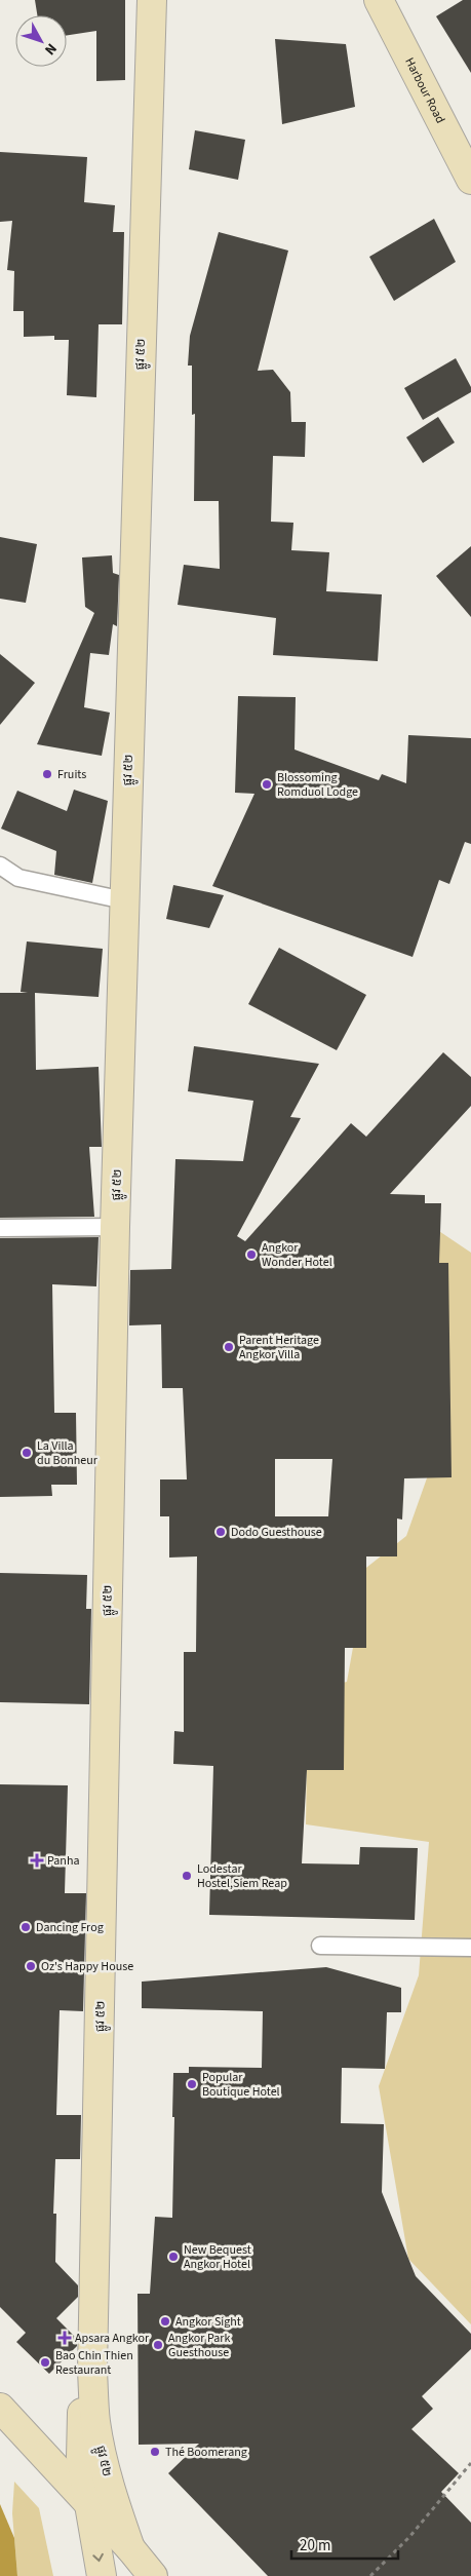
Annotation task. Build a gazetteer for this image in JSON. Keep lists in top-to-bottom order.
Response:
{
  "streets": {
    "main road": ["Harbour Road", "ផ្លូវ ៥២"]
  },
  "places": {
    "other": [
      "Fruits",
      "Blossoming Romduol Lodge",
      "Angkor Wonder Hotel",
      "Parent Heritage Angkor Villa",
      "La Villa du Bonheur",
      "Dodo Guesthouse",
      "Lodestar Hostel,Siem Reap",
      "Dancing Frog",
      "Oz's Happy House",
      "Popular Boutique Hotel",
      "New Bequest Angkor Hotel",
      "Angkor Sight",
      "Angkor Park Guesthouse",
      "Bao Chin Thien Restaurant",
      "Thé Boomerang"
    ],
    "health": ["Panha", "Apsara Angkor"]
  },
  "scale_bar": "20 m",
  "north": "bottom right"
}
